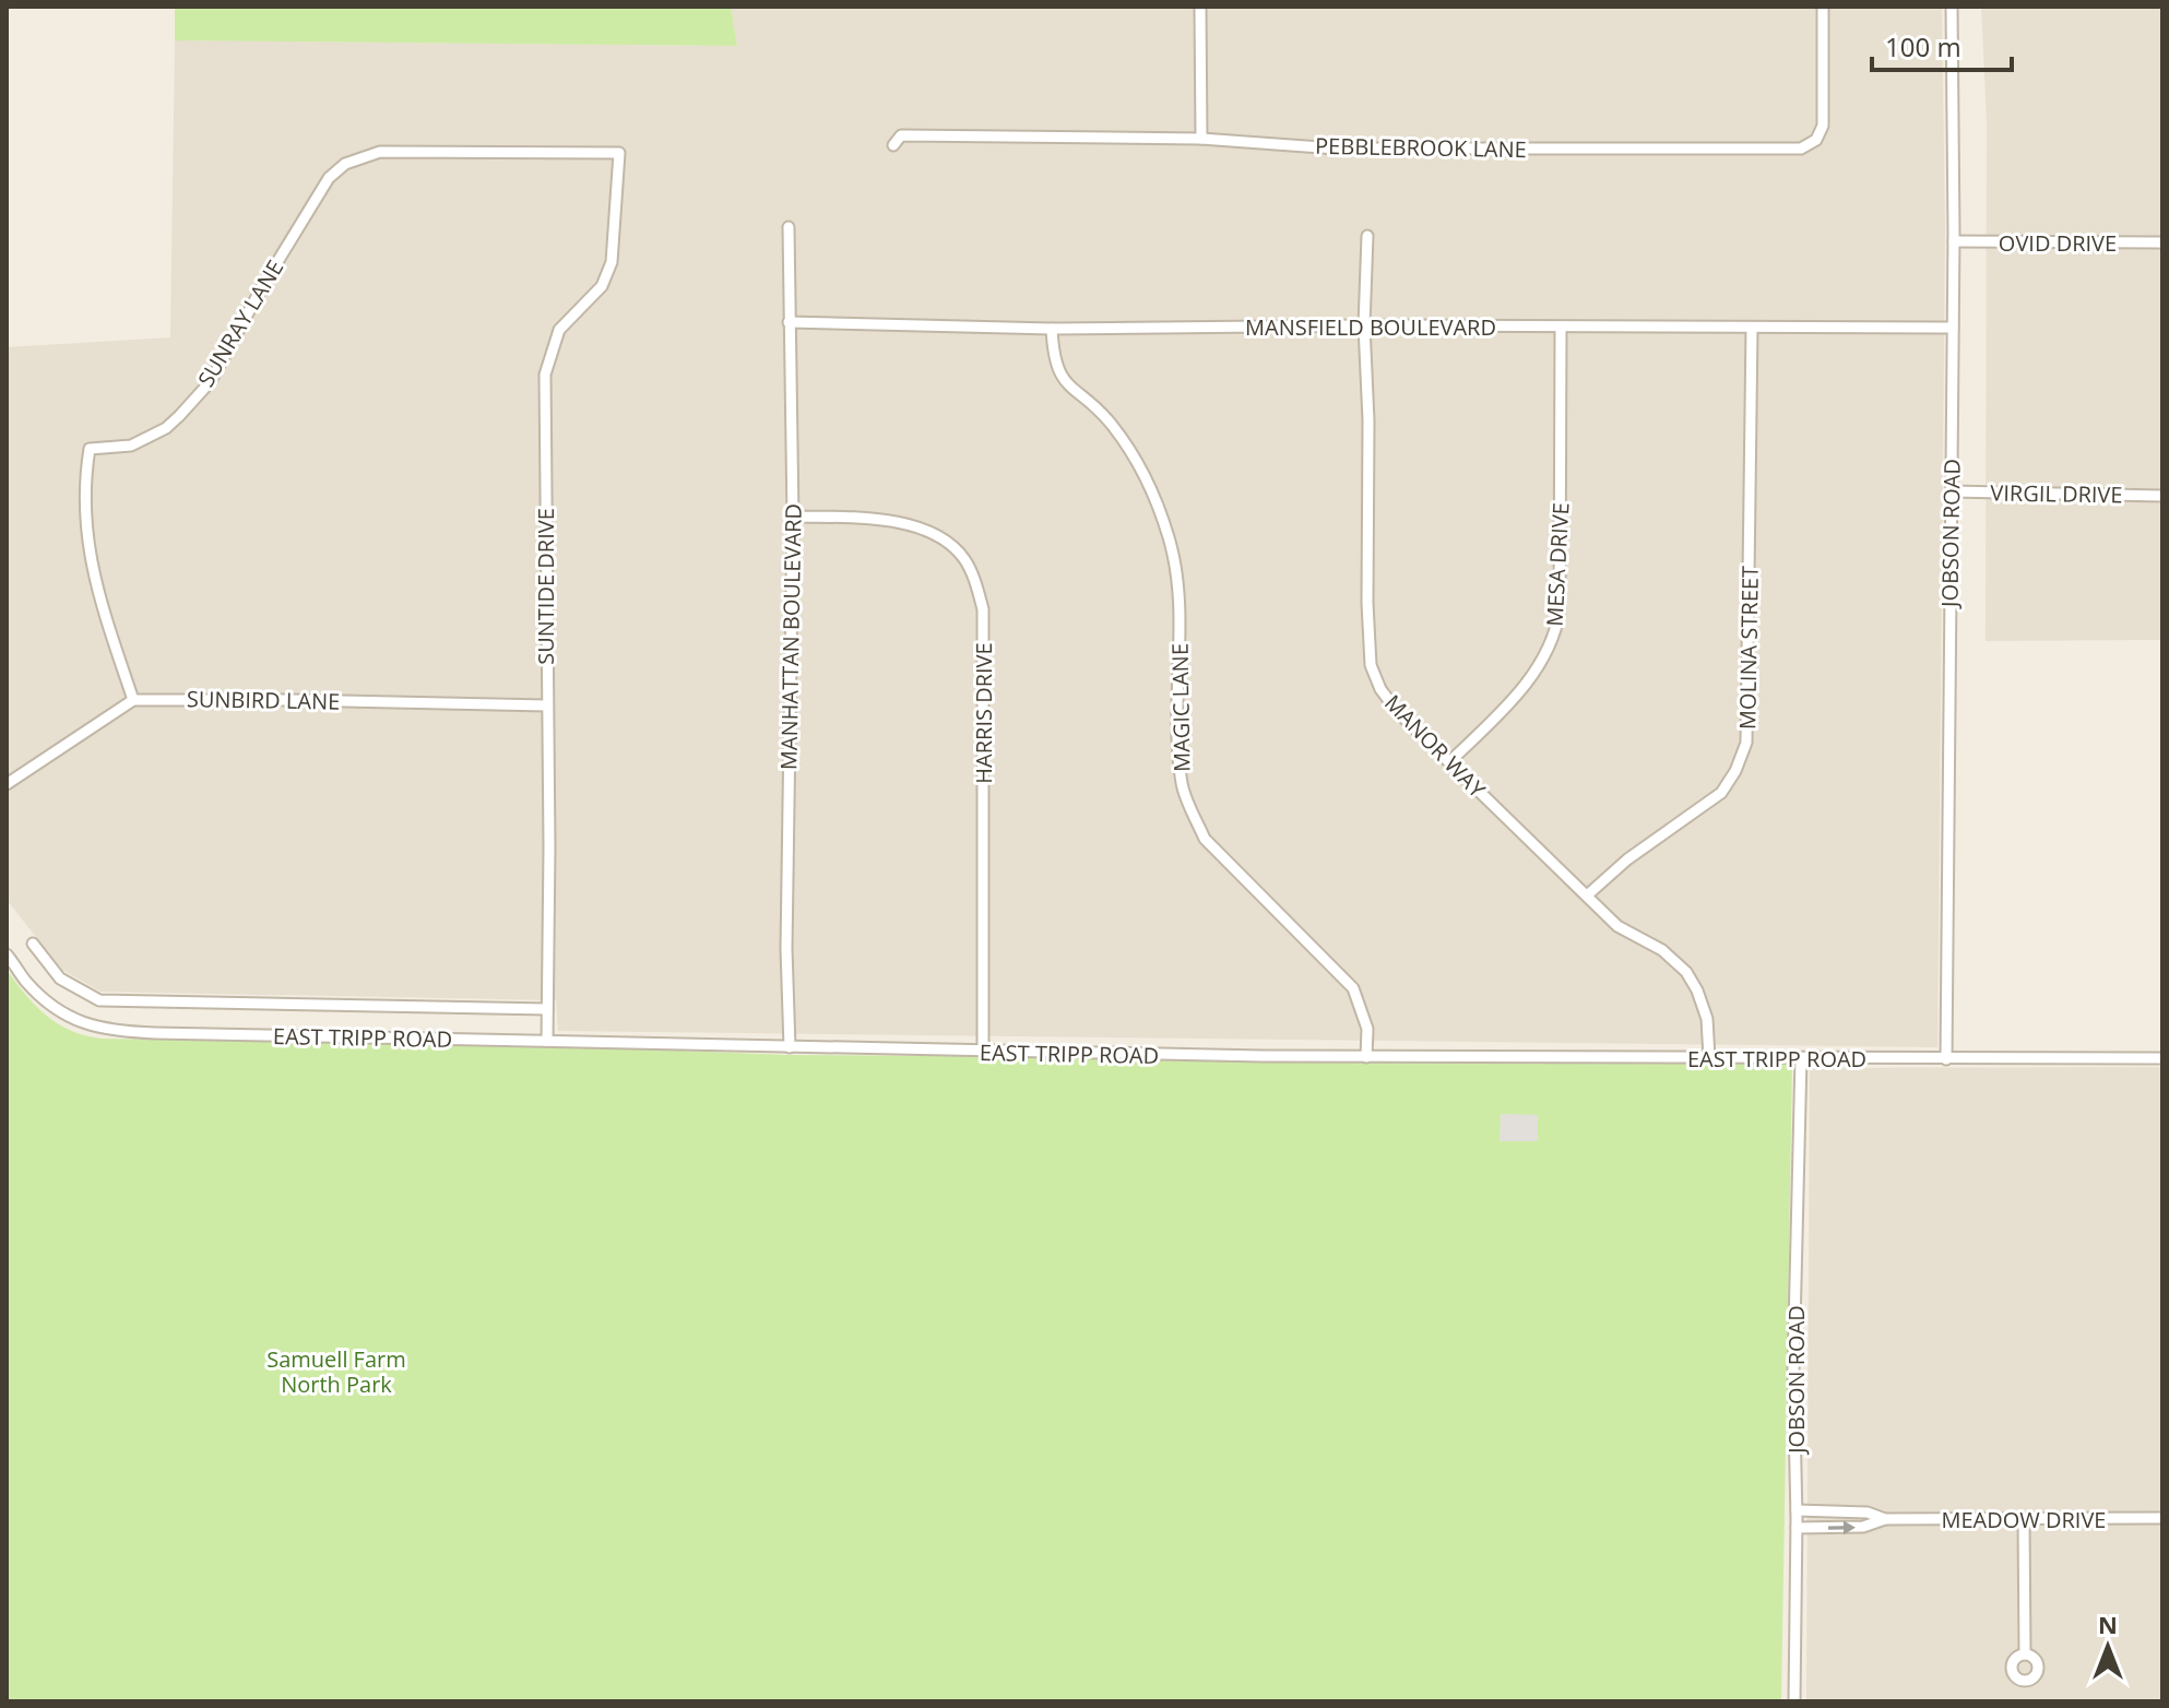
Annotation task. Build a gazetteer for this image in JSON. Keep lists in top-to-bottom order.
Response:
{
  "streets": {
    "street": [
      "PEBBLEBROOK LANE",
      "OVID DRIVE",
      "SUNRAY LANE",
      "MANSFIELD BOULEVARD",
      "VIRGIL DRIVE",
      "JOBSON ROAD",
      "MESA DRIVE",
      "SUNTIDE DRIVE",
      "MANHATTAN BOULEVARD",
      "MOLINA STREET",
      "SUNBIRD LANE",
      "MAGIC LANE",
      "HARRIS DRIVE",
      "MANOR WAY",
      "EAST TRIPP ROAD",
      "MEADOW DRIVE"
    ]
  },
  "crossings": [
    ["OVID DRIVE", "JOBSON ROAD"],
    ["SUNRAY LANE", "SUNTIDE DRIVE"],
    ["SUNRAY LANE", "SUNBIRD LANE"],
    ["MANSFIELD BOULEVARD", "JOBSON ROAD"],
    ["MANSFIELD BOULEVARD", "MESA DRIVE"],
    ["MANSFIELD BOULEVARD", "MANHATTAN BOULEVARD"],
    ["MANSFIELD BOULEVARD", "MOLINA STREET"],
    ["MANSFIELD BOULEVARD", "MAGIC LANE"],
    ["MANSFIELD BOULEVARD", "MANOR WAY"],
    ["VIRGIL DRIVE", "JOBSON ROAD"],
    ["JOBSON ROAD", "EAST TRIPP ROAD"],
    ["JOBSON ROAD", "MEADOW DRIVE"],
    ["MESA DRIVE", "MANOR WAY"],
    ["SUNTIDE DRIVE", "SUNBIRD LANE"],
    ["SUNTIDE DRIVE", "EAST TRIPP ROAD"],
    ["MANHATTAN BOULEVARD", "HARRIS DRIVE"],
    ["MANHATTAN BOULEVARD", "EAST TRIPP ROAD"],
    ["MOLINA STREET", "MANOR WAY"],
    ["MAGIC LANE", "EAST TRIPP ROAD"],
    ["HARRIS DRIVE", "EAST TRIPP ROAD"],
    ["MANOR WAY", "EAST TRIPP ROAD"]
  ],
  "parks": ["Samuell Farm North Park"],
  "scale_bar": "100 m",
  "north": "top"
}
